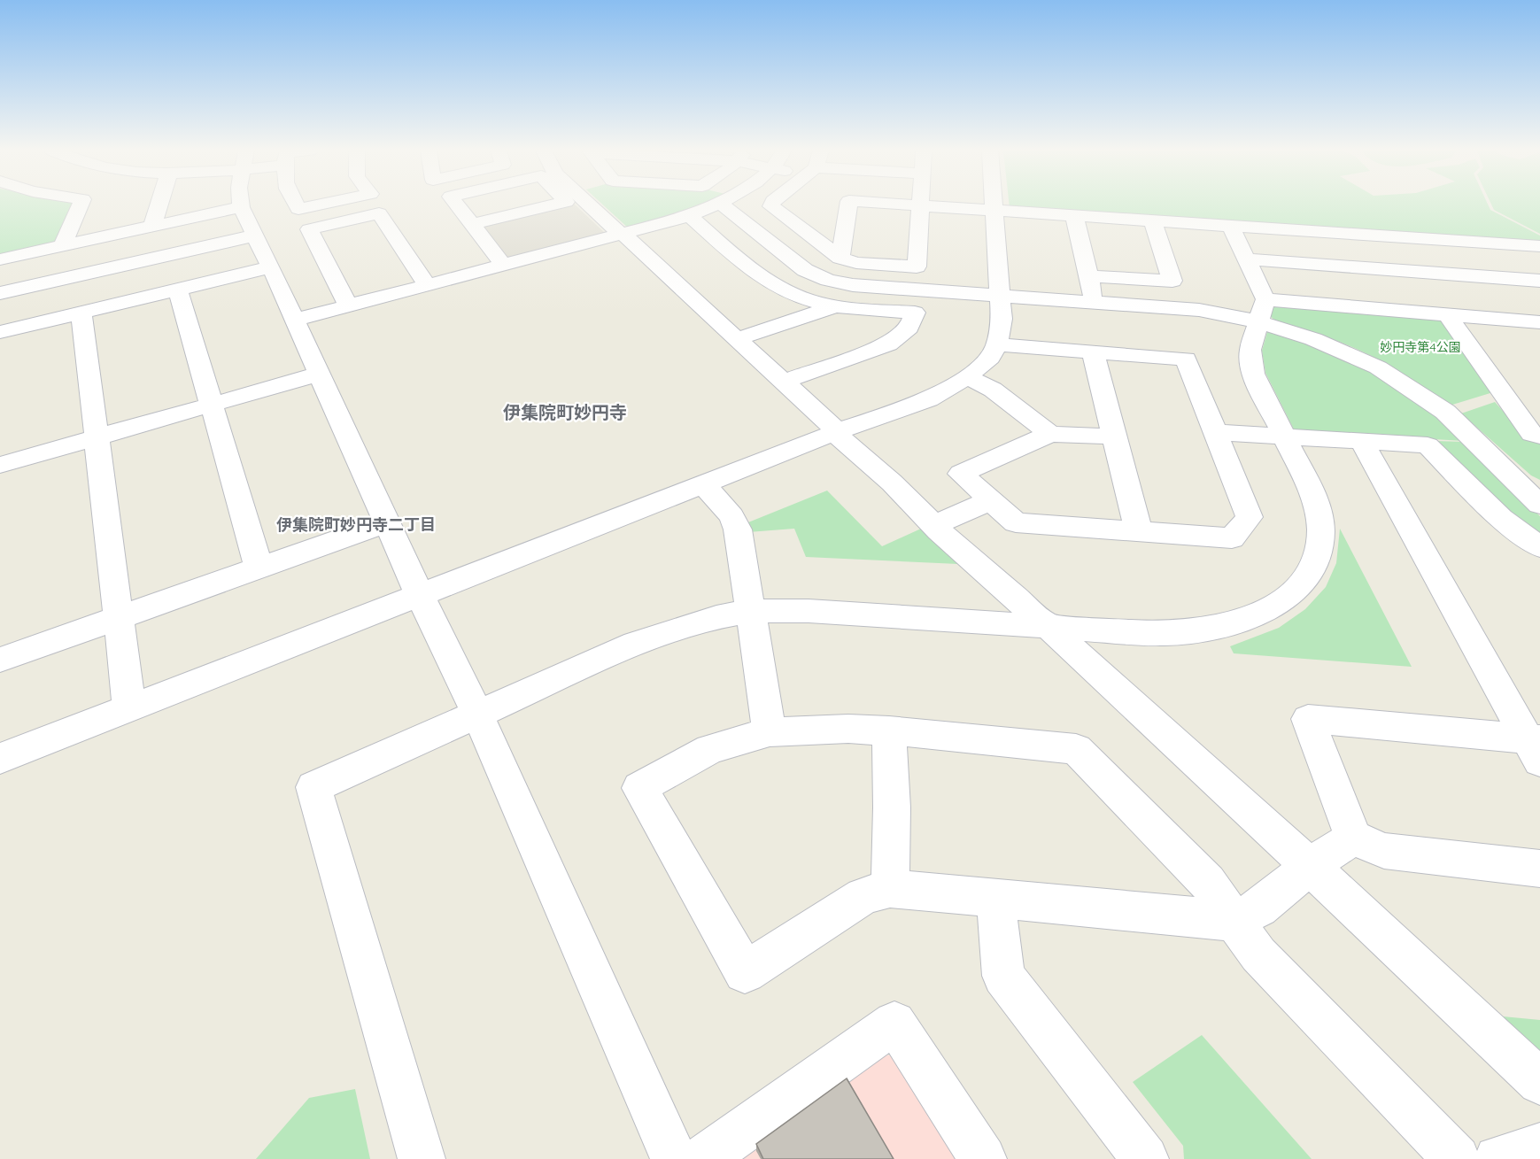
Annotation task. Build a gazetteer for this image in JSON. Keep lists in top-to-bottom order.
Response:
{
  "districts": ["伊集院町妙円寺", "伊集院町妙円寺二丁目"],
  "parks": ["妙円寺第4公園"]
}
